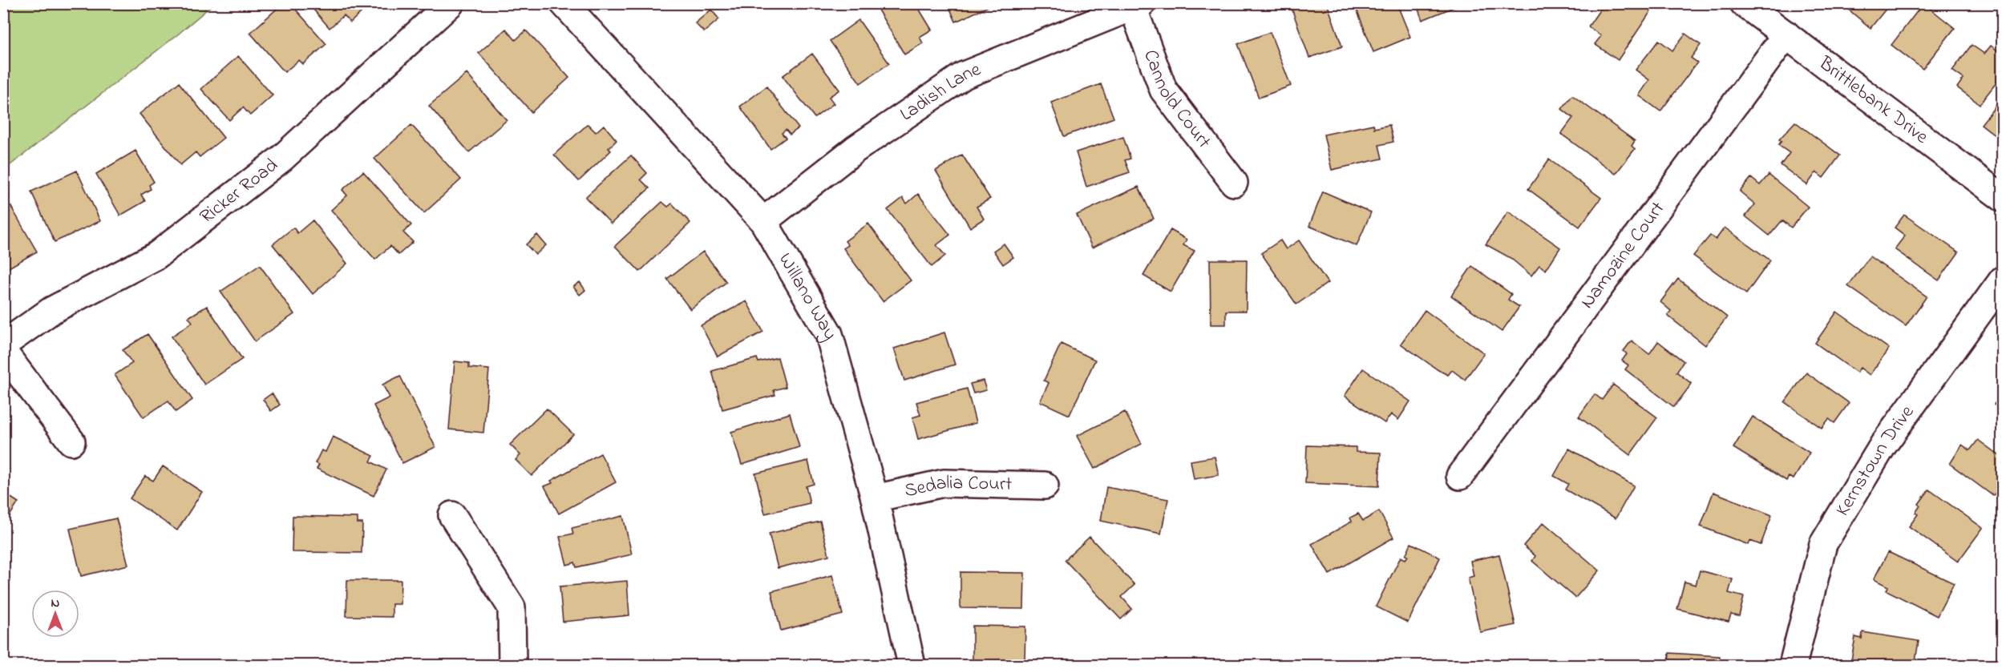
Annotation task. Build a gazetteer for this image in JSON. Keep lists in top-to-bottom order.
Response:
{
  "streets": {
    "street": [
      "Ladish Lane",
      "Cannold Court",
      "Brittlebank Drive",
      "Ricker Road",
      "Namozine Court",
      "Willano Way",
      "Kernstown Drive",
      "Sedalia Court"
    ]
  },
  "crossings": [
    ["Ladish Lane", "Cannold Court"],
    ["Ladish Lane", "Willano Way"],
    ["Brittlebank Drive", "Namozine Court"],
    ["Willano Way", "Sedalia Court"]
  ],
  "north": "top"
}
